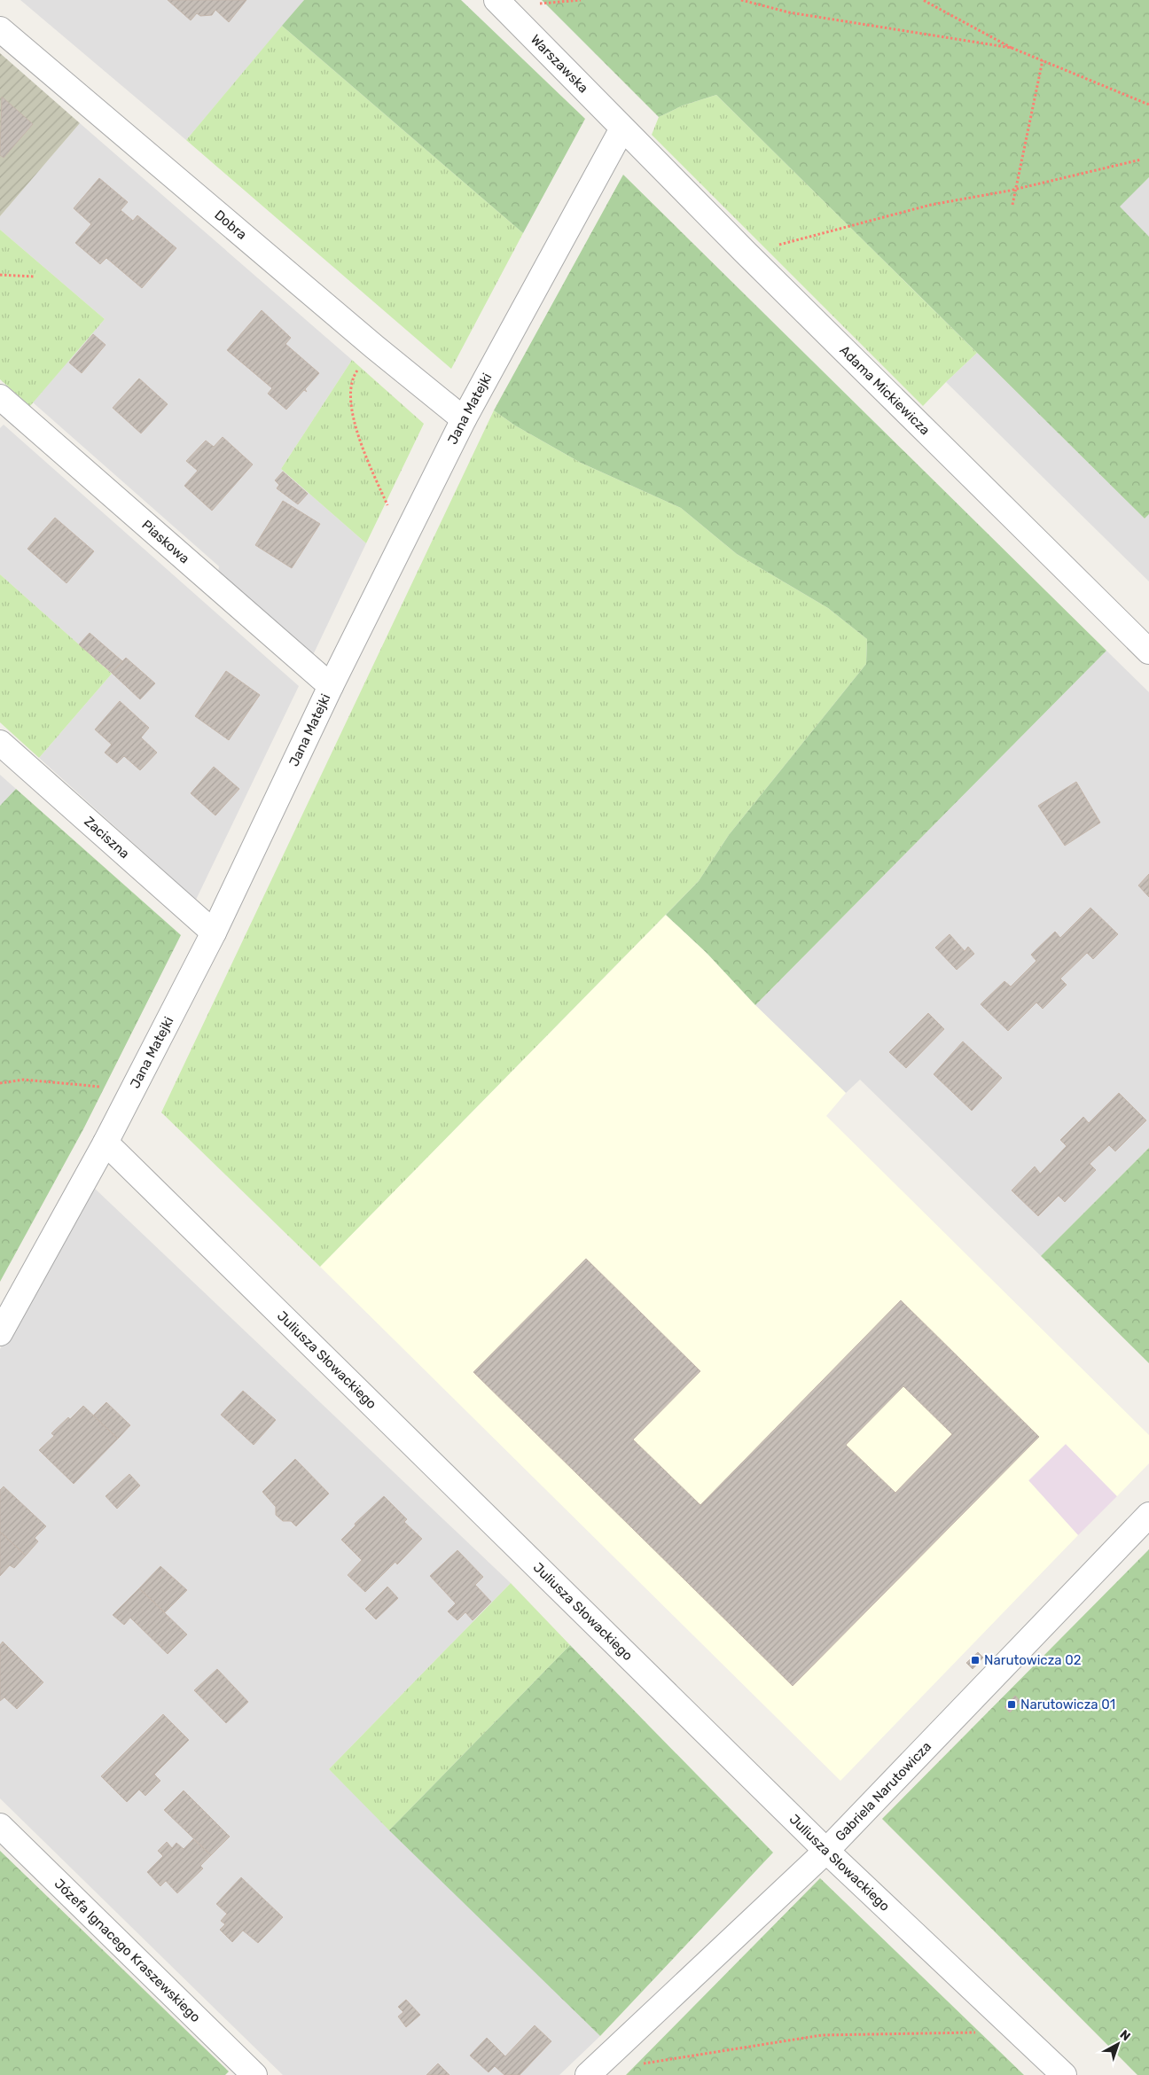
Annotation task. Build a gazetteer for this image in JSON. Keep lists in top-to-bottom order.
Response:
{
  "streets": {
    "street": [
      "Warszawska",
      "Dobra",
      "Adama Mickiewicza",
      "Jana Matejki",
      "Piaskowa",
      "Zaciszna",
      "Juliusza Słowackiego",
      "Gabriela Narutowicza",
      "Józefa Ignacego Kraszewskiego"
    ]
  },
  "crossings": [
    ["Warszawska", "Adama Mickiewicza"],
    ["Warszawska", "Jana Matejki"],
    ["Dobra", "Jana Matejki"],
    ["Adama Mickiewicza", "Jana Matejki"],
    ["Jana Matejki", "Piaskowa"],
    ["Jana Matejki", "Zaciszna"],
    ["Jana Matejki", "Juliusza Słowackiego"],
    ["Juliusza Słowackiego", "Gabriela Narutowicza"]
  ],
  "places": {
    "transit": ["Narutowicza 02", "Narutowicza 01"]
  },
  "north": "top right"
}
